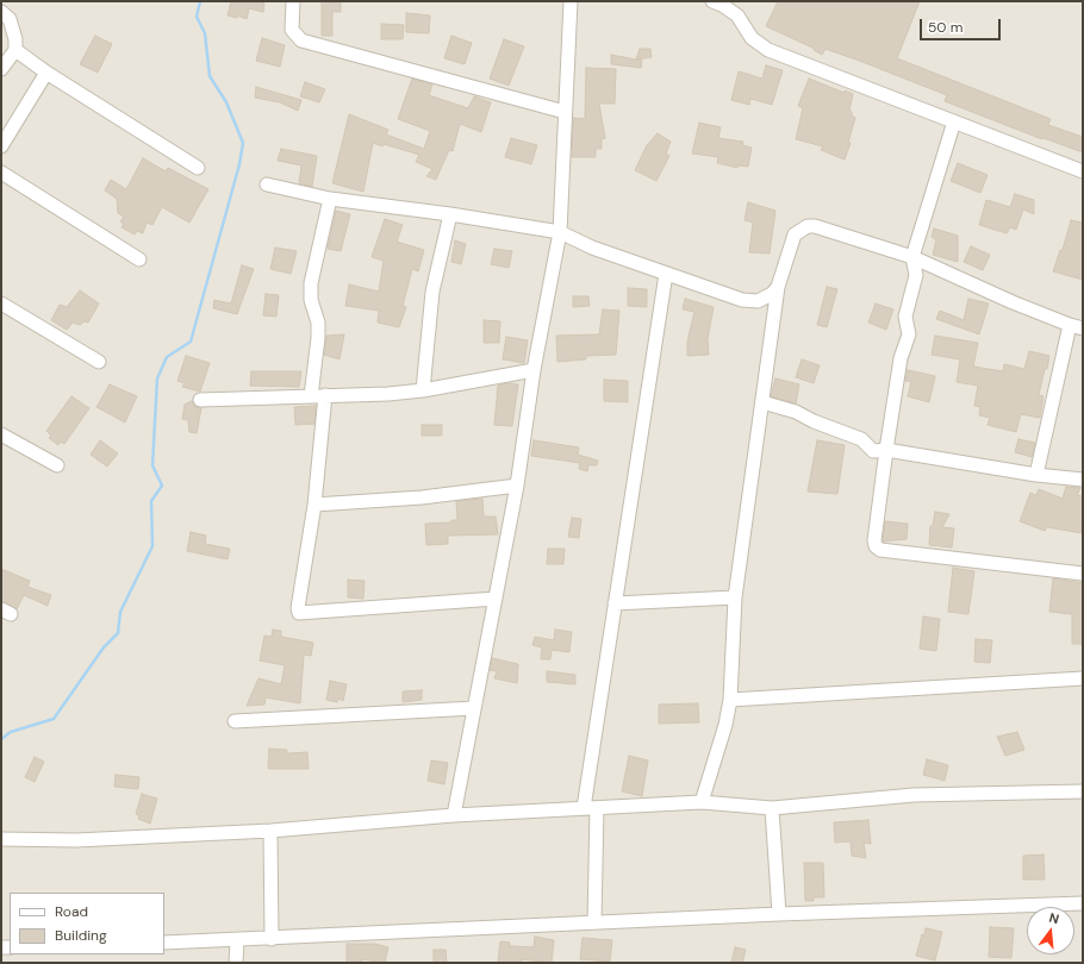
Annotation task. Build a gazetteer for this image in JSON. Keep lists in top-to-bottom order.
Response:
{
  "legend": ["Road", "Building"],
  "scale_bar": "50 m",
  "north": "top"
}
